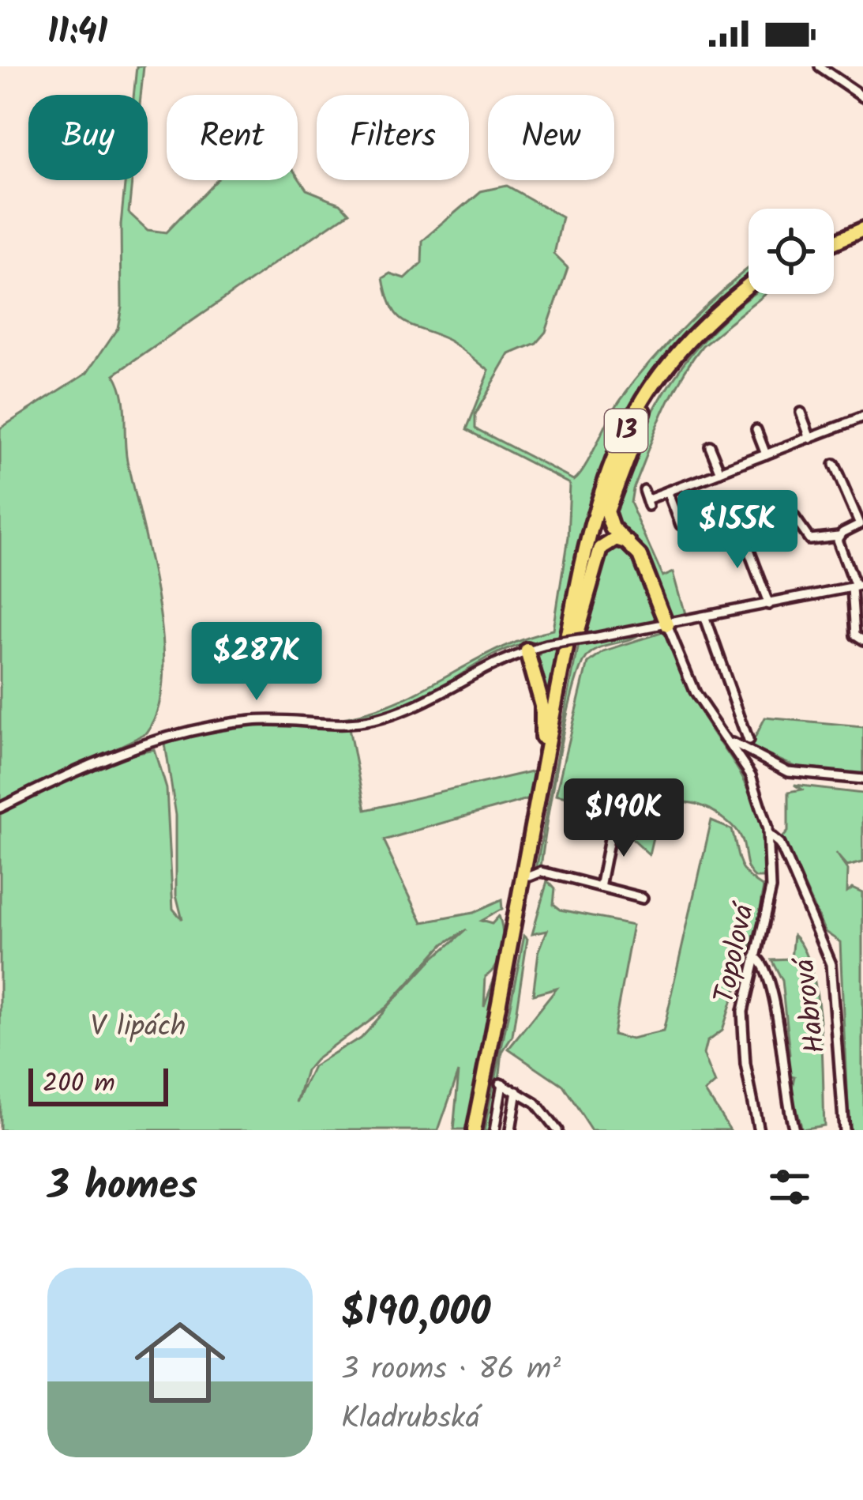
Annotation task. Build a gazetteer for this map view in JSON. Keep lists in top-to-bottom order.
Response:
{
  "streets": {
    "highway": ["13"],
    "street": ["Topolová", "Habrová"]
  },
  "crossings": [
    ["Topolová", "Habrová"]
  ],
  "parks": ["V lipách"],
  "scale_bar": "200 m",
  "page": {
    "status": "11:41",
    "chip": [
      "Buy",
      "Rent",
      "Filters",
      "New"
    ],
    "price": ["$155K", "$287K", "$190K"],
    "scale": "200 m",
    "heading": "3 homes",
    "list": [
      {
        "name": "$190,000",
        "note": "3 rooms · 86 m² · Kladrubská"
      }
    ]
  }
}
